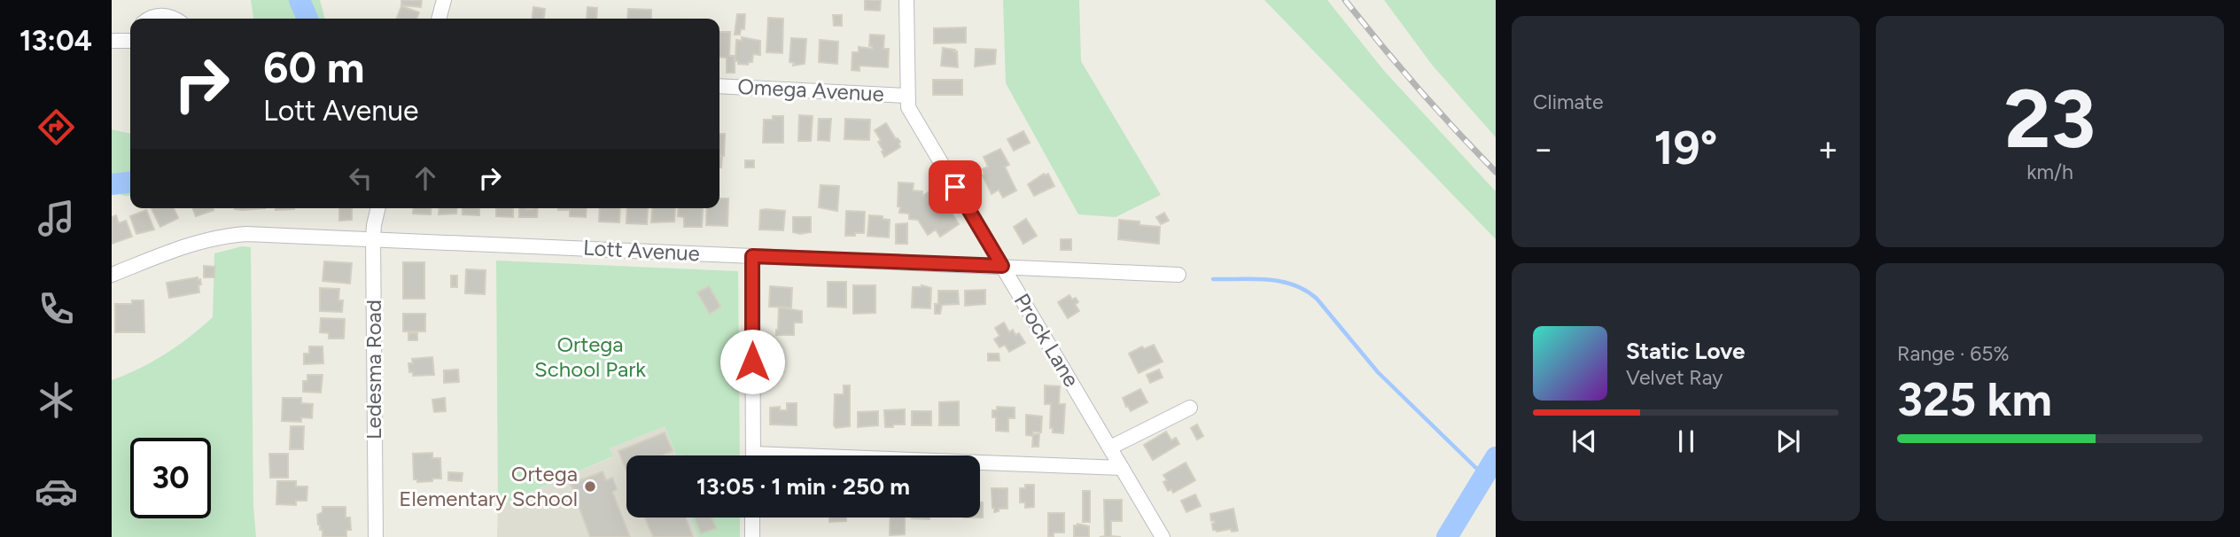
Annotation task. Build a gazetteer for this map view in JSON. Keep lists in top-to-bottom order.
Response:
{
  "streets": {
    "street": [
      "Omega Avenue",
      "Lott Avenue",
      "Prock Lane",
      "Ledesma Road"
    ]
  },
  "crossings": [
    ["Omega Avenue", "Prock Lane"],
    ["Lott Avenue", "Prock Lane"],
    ["Lott Avenue", "Ledesma Road"]
  ],
  "parks": ["Ortega School Park"],
  "places": ["Ortega Elementary School"],
  "page": {
    "tabs": "13:04",
    "tile": [
      "Climate",
      ["23", "km/h"],
      ["Range · 65%", "325 km"]
    ],
    "turn": ["60 m", "Lott Avenue"],
    "heat": ["−", "19°", "+"],
    "song": ["Static Love", "Velvet Ray"],
    "limit": "30",
    "trip": "13:05 · 1 min · 250 m"
  }
}
